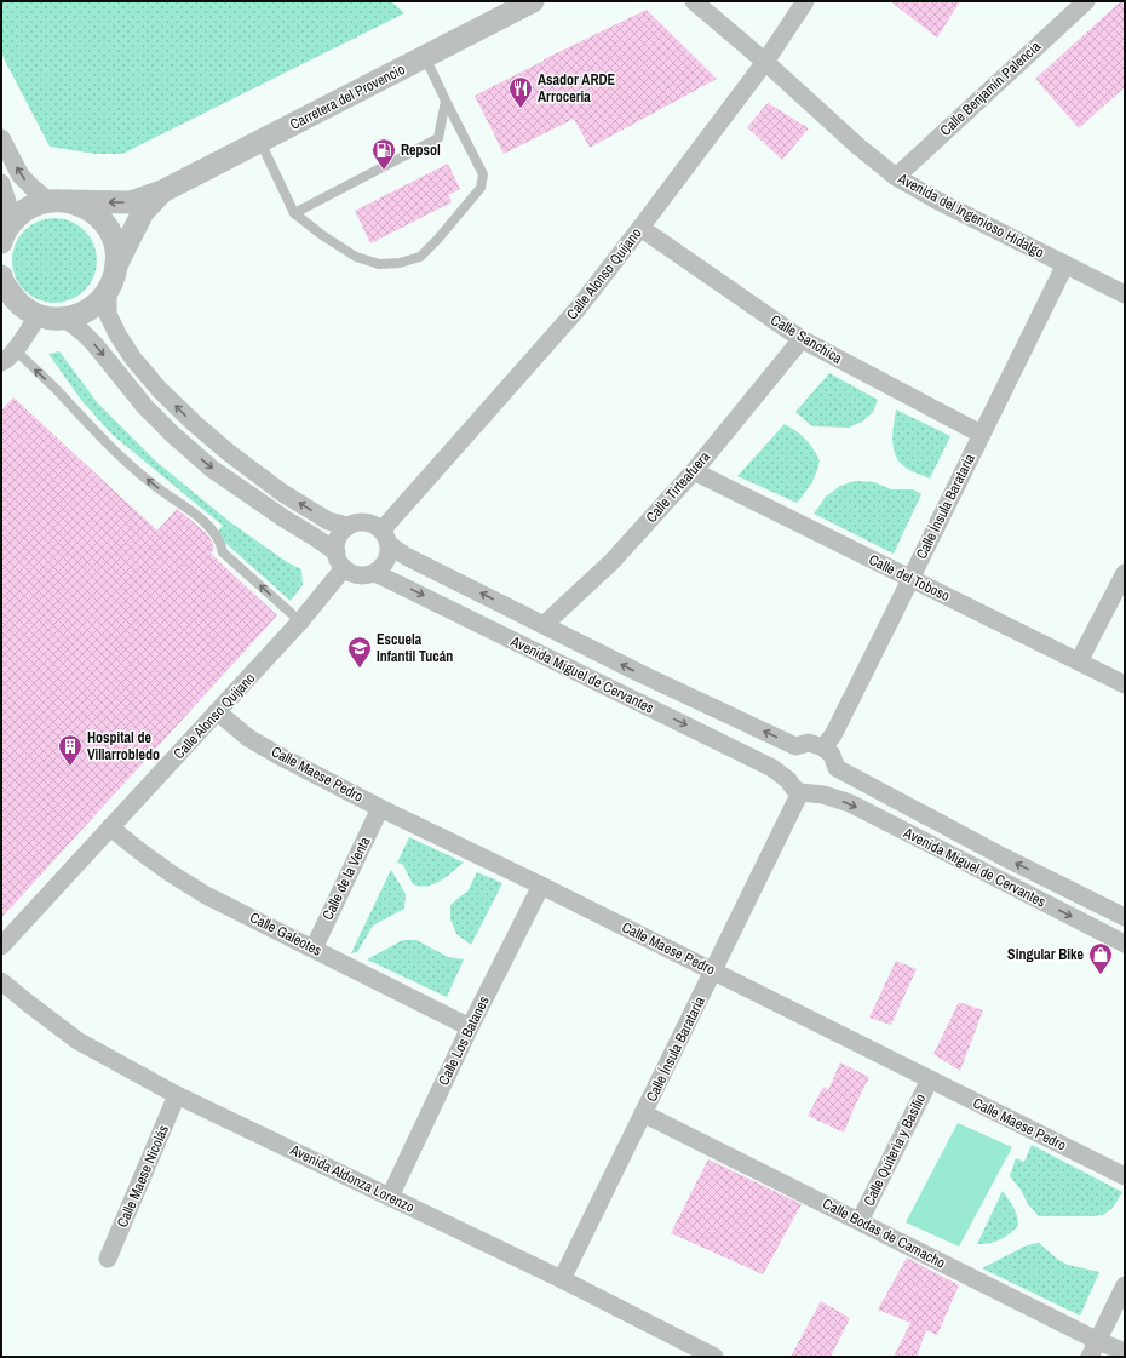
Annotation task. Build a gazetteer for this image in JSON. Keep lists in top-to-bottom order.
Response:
{
  "streets": {
    "street": [
      "Calle Benjamín Palencia",
      "Carretera del Provencio",
      "Avenida del Ingenioso Hidalgo",
      "Calle Alonso Quijano",
      "Calle Sanchica",
      "Calle Tirteafuera",
      "Calle Ínsula Barataria",
      "Calle del Toboso",
      "Avenida Miguel de Cervantes",
      "Calle Maese Pedro",
      "Calle de la Venta",
      "Calle Galeotes",
      "Calle Los Batanes",
      "Calle Quiteria y Basilio",
      "Calle Maese Nicolás",
      "Avenida Aldonza Lorenzo",
      "Calle Bodas de Camacho"
    ]
  },
  "crossings": [
    ["Calle Benjamín Palencia", "Avenida del Ingenioso Hidalgo"],
    ["Avenida del Ingenioso Hidalgo", "Calle Alonso Quijano"],
    ["Avenida del Ingenioso Hidalgo", "Calle Ínsula Barataria"],
    ["Calle Alonso Quijano", "Calle Sanchica"],
    ["Calle Alonso Quijano", "Avenida Miguel de Cervantes"],
    ["Calle Alonso Quijano", "Calle Maese Pedro"],
    ["Calle Alonso Quijano", "Calle Galeotes"],
    ["Calle Sanchica", "Calle Tirteafuera"],
    ["Calle Sanchica", "Calle Ínsula Barataria"],
    ["Calle Tirteafuera", "Calle del Toboso"],
    ["Calle Tirteafuera", "Avenida Miguel de Cervantes"],
    ["Calle Ínsula Barataria", "Calle del Toboso"],
    ["Calle Ínsula Barataria", "Avenida Miguel de Cervantes"],
    ["Calle Ínsula Barataria", "Calle Maese Pedro"],
    ["Calle Ínsula Barataria", "Avenida Aldonza Lorenzo"],
    ["Calle Ínsula Barataria", "Calle Bodas de Camacho"],
    ["Calle Maese Pedro", "Calle de la Venta"],
    ["Calle Maese Pedro", "Calle Los Batanes"],
    ["Calle Maese Pedro", "Calle Quiteria y Basilio"],
    ["Calle de la Venta", "Calle Galeotes"],
    ["Calle Galeotes", "Calle Los Batanes"],
    ["Calle Los Batanes", "Avenida Aldonza Lorenzo"],
    ["Calle Quiteria y Basilio", "Calle Bodas de Camacho"],
    ["Calle Maese Nicolás", "Avenida Aldonza Lorenzo"]
  ],
  "places": {
    "restaurant": ["Asador ARDE Arroceria"],
    "fuel station": ["Repsol"],
    "school or university": ["Escuela Infantil Tucán"],
    "building": ["Hospital de Villarrobledo"],
    "shop": ["Singular Bike"]
  }
}
